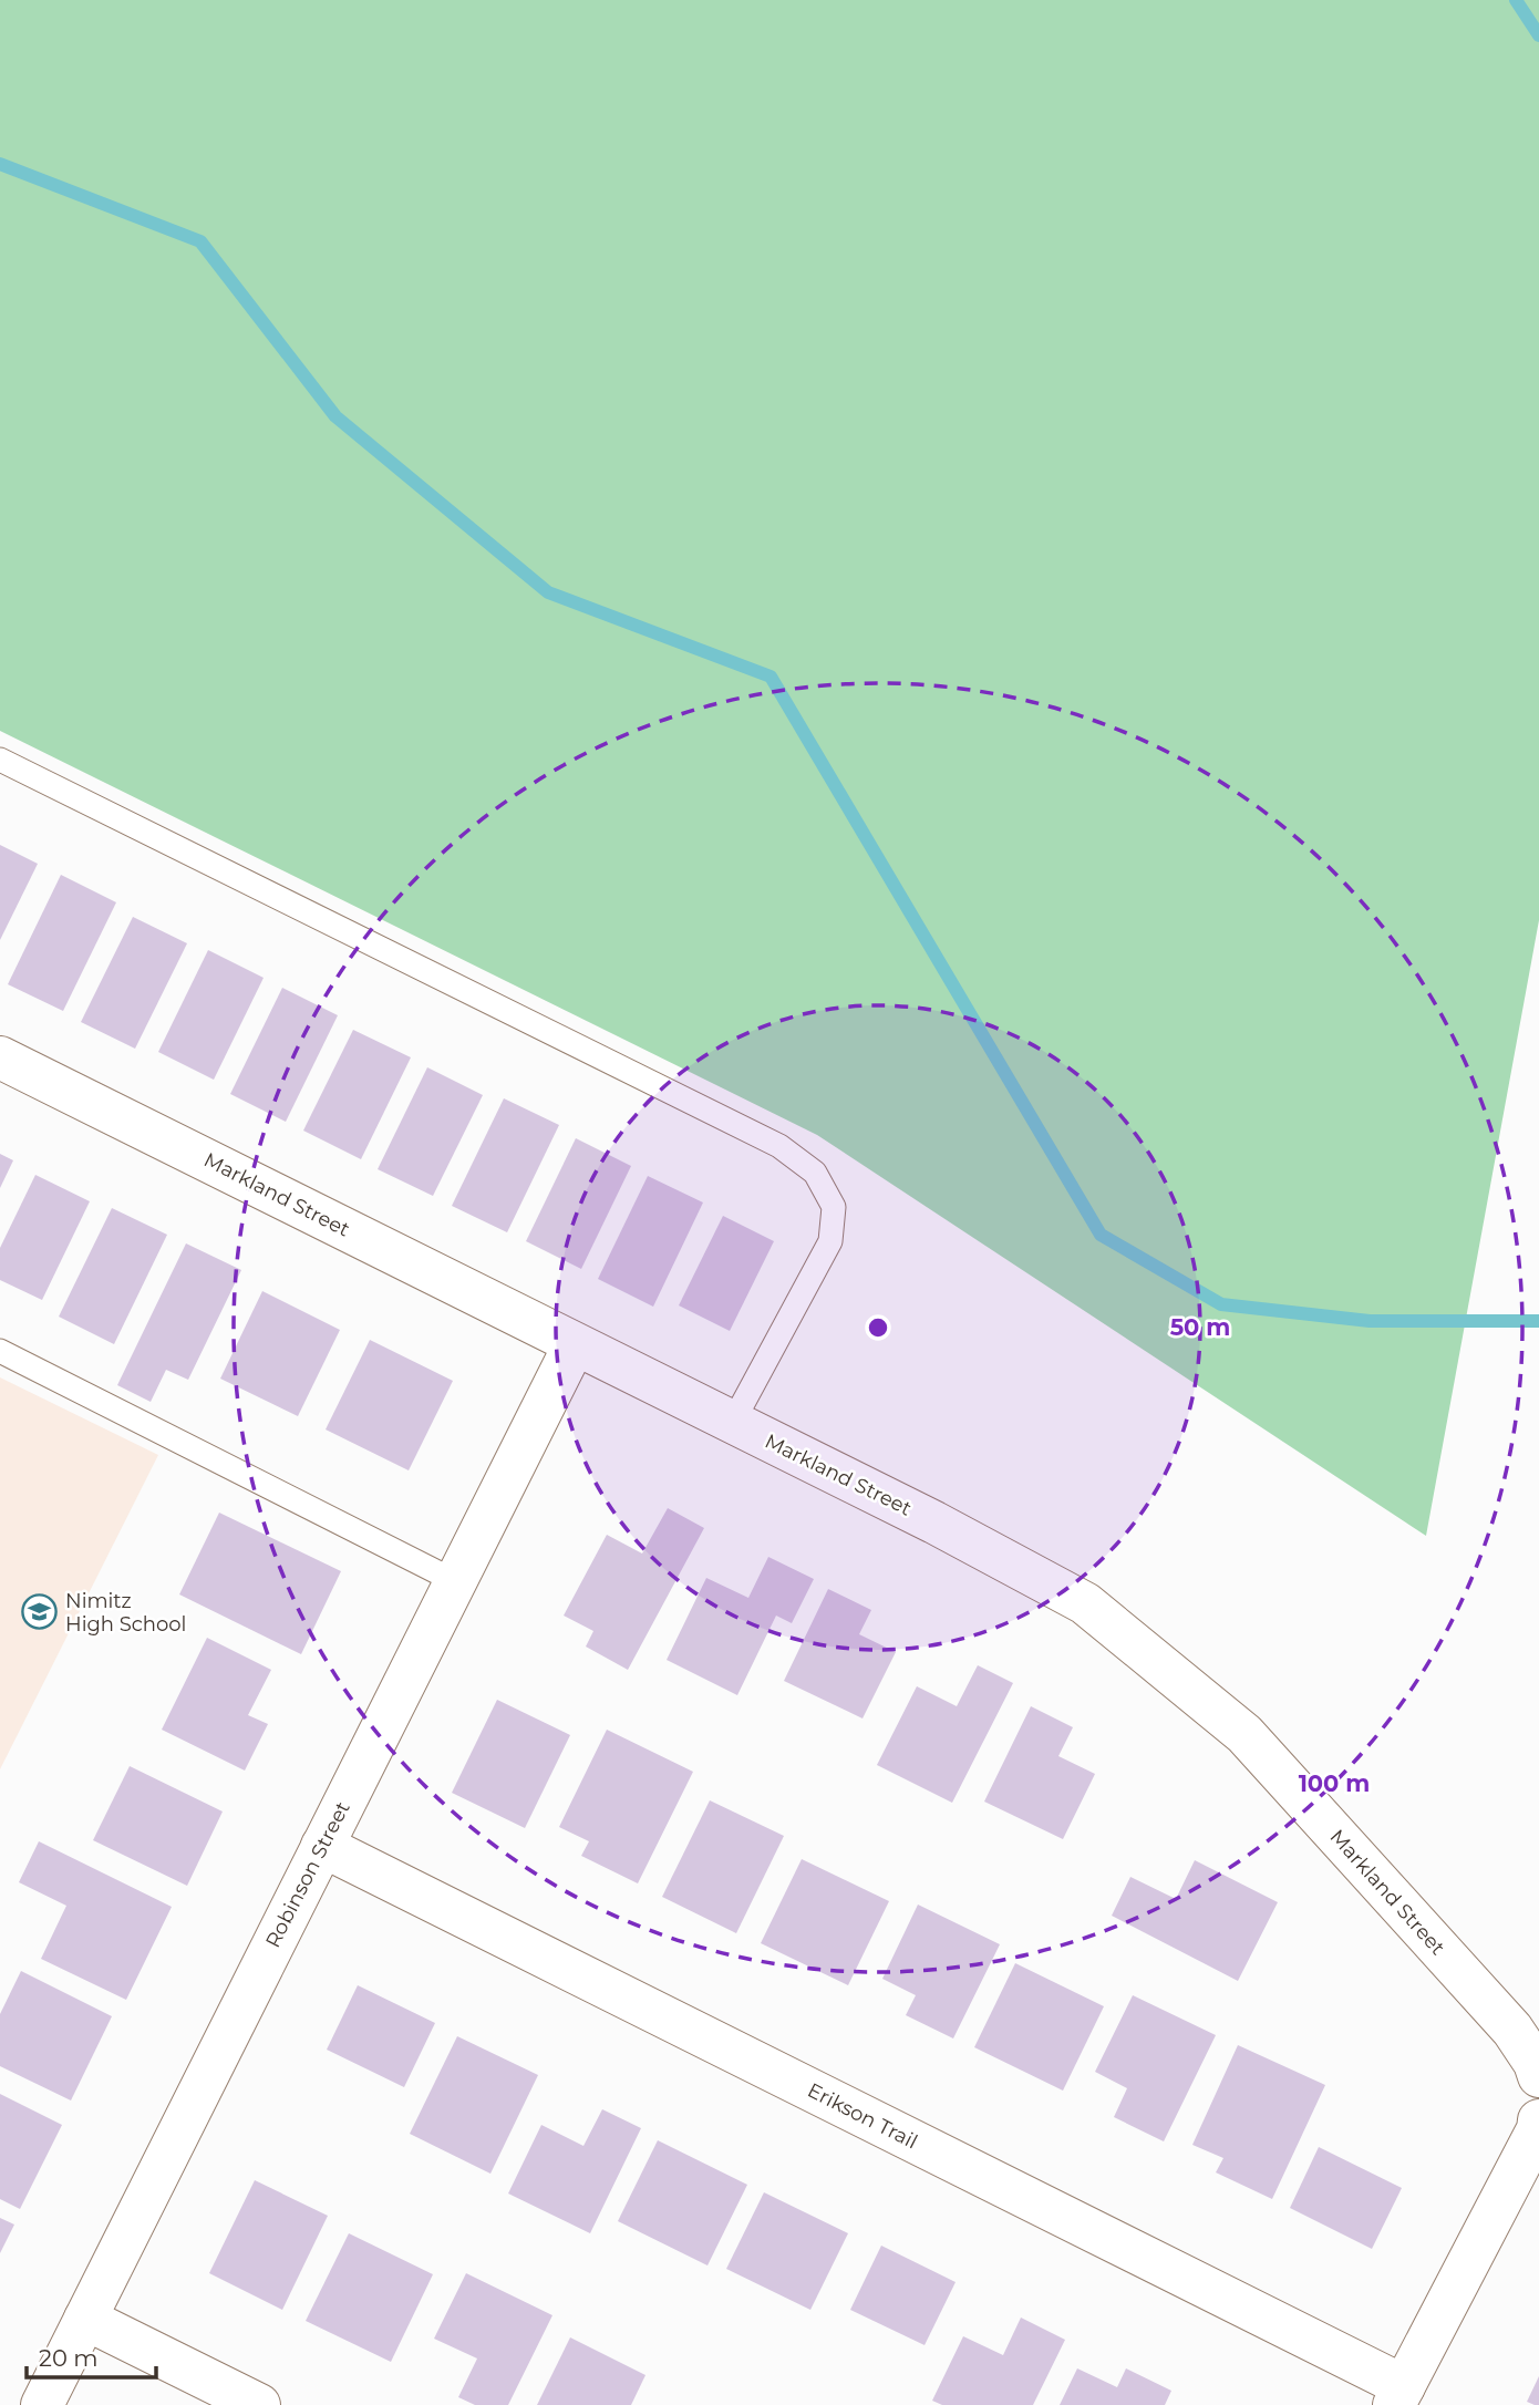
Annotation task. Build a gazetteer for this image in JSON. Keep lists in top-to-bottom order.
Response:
{
  "streets": {
    "street": ["Markland Street", "Robinson Street", "Erikson Trail"]
  },
  "crossings": [
    ["Markland Street", "Robinson Street"],
    ["Robinson Street", "Erikson Trail"]
  ],
  "places": {
    "school or university": ["Nimitz High School"]
  },
  "scale_bar": "20 m",
  "rings": ["50 m", "100 m"]
}
